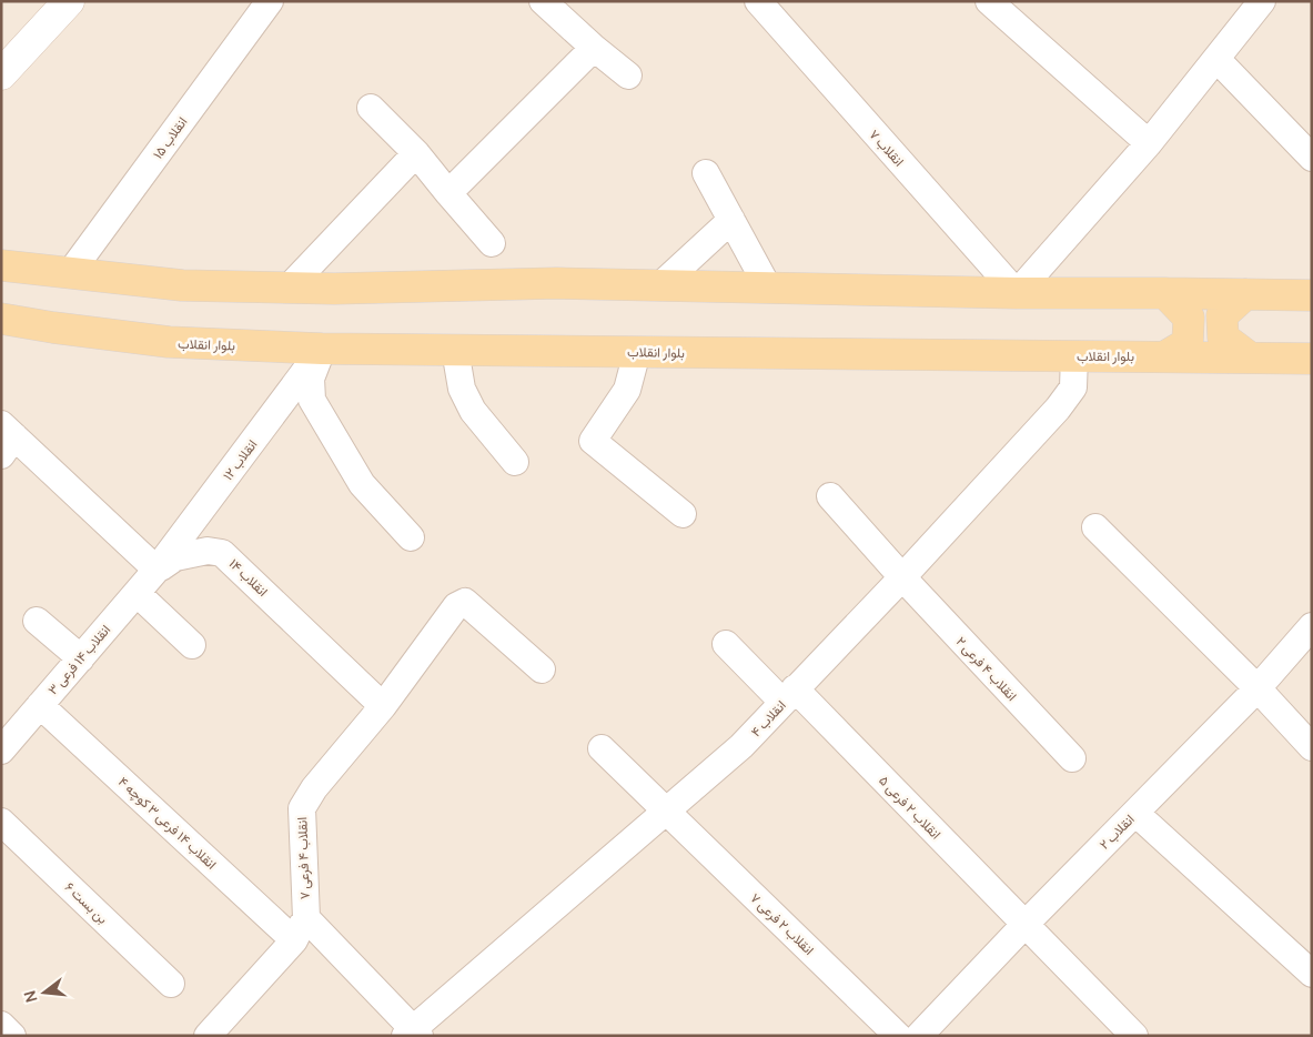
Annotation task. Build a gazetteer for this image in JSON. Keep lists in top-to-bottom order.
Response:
{
  "streets": {
    "main road": ["بلوار انقلاب"],
    "street": [
      "انقلاب ۱۵",
      "انقلاب ۷",
      "انقلاب ۱۲",
      "انقلاب ۱۴",
      "انقلاب ۱۴ فرعی ۳",
      "انقلاب ۴ فرعی ۲",
      "انقلاب ۴",
      "انقلاب ۲ فرعی ۵",
      "انقلاب ۱۴ فرعی ۳ کوچه ۴",
      "انقلاب ۲",
      "انقلاب ۴ فرعی ۷",
      "بن بست ۶",
      "انقلاب ۲ فرعی ۷"
    ]
  },
  "crossings": [
    ["بلوار انقلاب", "انقلاب ۱۲"],
    ["بلوار انقلاب", "انقلاب ۴"],
    ["انقلاب ۱۲", "انقلاب ۱۴"],
    ["انقلاب ۱۲", "انقلاب ۱۴ فرعی ۳"],
    ["انقلاب ۱۴", "انقلاب ۱۴ فرعی ۳"],
    ["انقلاب ۱۴", "انقلاب ۴ فرعی ۷"],
    ["انقلاب ۱۴ فرعی ۳", "انقلاب ۱۴ فرعی ۳ کوچه ۴"],
    ["انقلاب ۴ فرعی ۲", "انقلاب ۴"],
    ["انقلاب ۴", "انقلاب ۲ فرعی ۵"],
    ["انقلاب ۴", "انقلاب ۴ فرعی ۷"],
    ["انقلاب ۴", "انقلاب ۲ فرعی ۷"],
    ["انقلاب ۲ فرعی ۵", "انقلاب ۲"],
    ["انقلاب ۱۴ فرعی ۳ کوچه ۴", "انقلاب ۴ فرعی ۷"]
  ],
  "north": "left"
}
